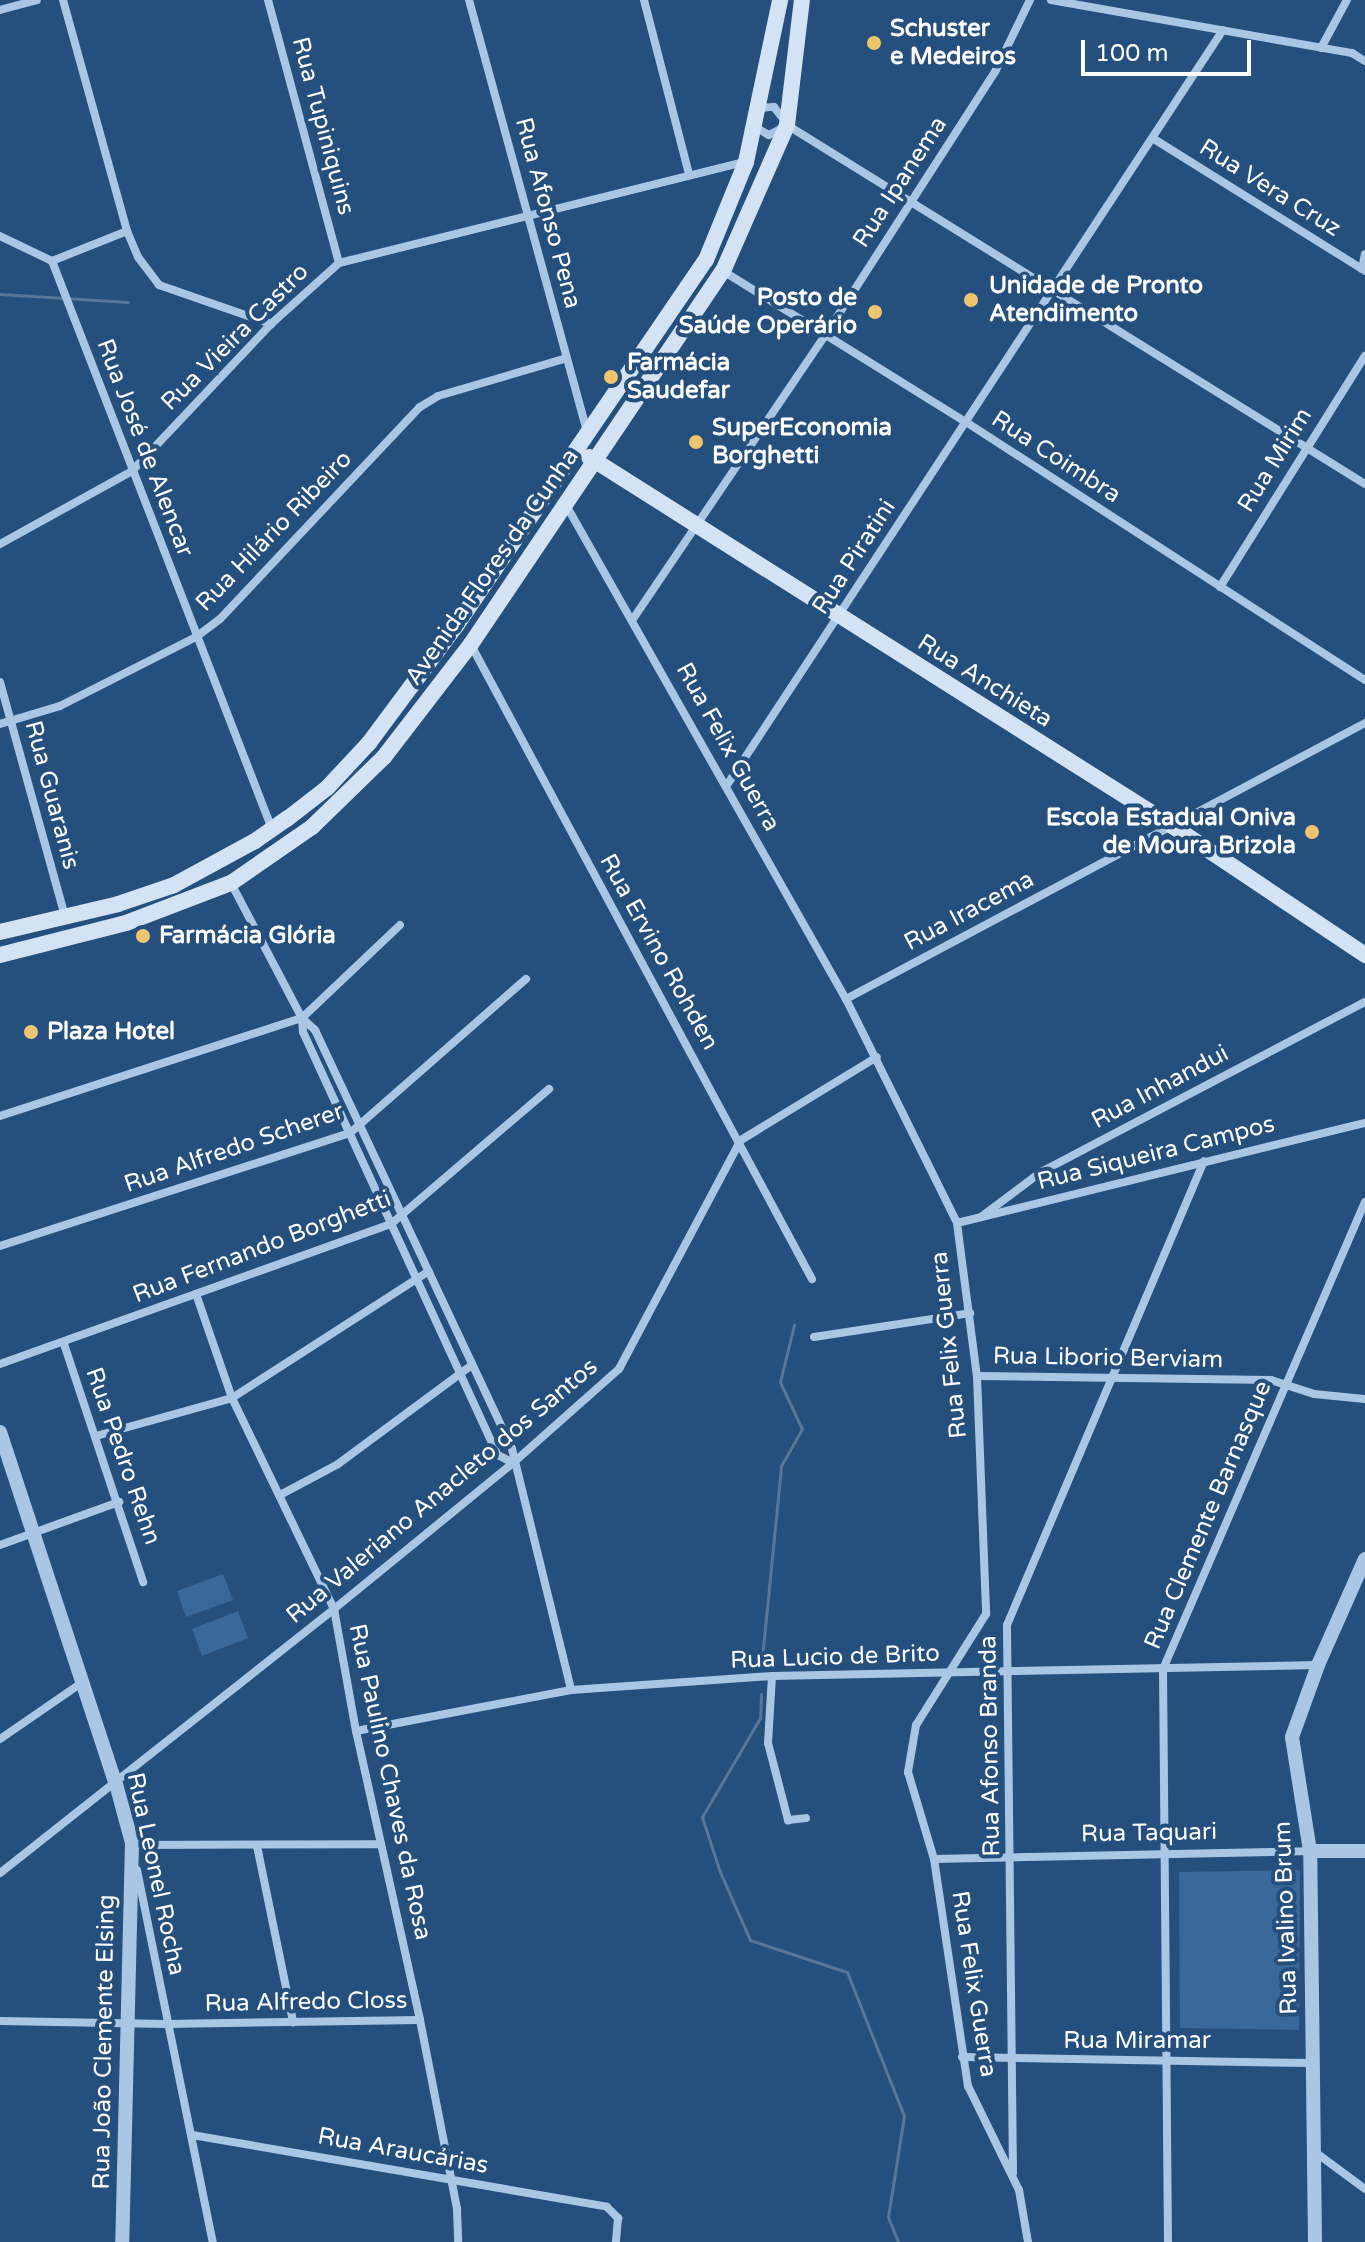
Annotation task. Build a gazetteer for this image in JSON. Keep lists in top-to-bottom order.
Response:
{
  "streets": {
    "main road": ["Avenida Flores da Cunha", "Rua Anchieta"],
    "street": [
      "Rua Tupiniquins",
      "Rua Ipanema",
      "Rua Vera Cruz",
      "Rua Afonso Pena",
      "Rua Vieira Castro",
      "Rua José de Alencar",
      "Rua Coimbra",
      "Rua Mirim",
      "Rua Hilário Ribeiro",
      "Rua Piratini",
      "Rua Felix Guerra",
      "Rua Guaranis",
      "Rua Iracema",
      "Rua Ervino Rohden",
      "Rua Inhandui",
      "Rua Alfredo Scherer",
      "Rua Siqueira Campos",
      "Rua Fernando Borghetti",
      "Rua Liborio Berviam",
      "Rua Pedro Rehn",
      "Rua Valeriano Anacleto dos Santos",
      "Rua Clemente Barnasque",
      "Rua Lucio de Brito",
      "Rua Afonso Branda",
      "Rua Paulino Chaves da Rosa",
      "Rua Taquari",
      "Rua Leonel Rocha",
      "Rua Ivalino Brum",
      "Rua Alfredo Closs",
      "Rua Miramar",
      "Rua João Clemente Elsing",
      "Rua Araucárias"
    ]
  },
  "crossings": [
    ["Rua Tupiniquins", "Rua Vieira Castro"],
    ["Rua Ipanema", "Rua Coimbra"],
    ["Rua Ipanema", "Rua Anchieta"],
    ["Rua Ipanema", "Rua Felix Guerra"],
    ["Rua Vera Cruz", "Rua Piratini"],
    ["Rua Afonso Pena", "Rua Hilário Ribeiro"],
    ["Rua Afonso Pena", "Avenida Flores da Cunha"],
    ["Rua Afonso Pena", "Rua Anchieta"],
    ["Rua Vieira Castro", "Rua José de Alencar"],
    ["Rua José de Alencar", "Rua Hilário Ribeiro"],
    ["Rua José de Alencar", "Avenida Flores da Cunha"],
    ["Rua Coimbra", "Rua Mirim"],
    ["Rua Coimbra", "Rua Piratini"],
    ["Rua Coimbra", "Avenida Flores da Cunha"],
    ["Rua Hilário Ribeiro", "Rua Guaranis"],
    ["Rua Piratini", "Rua Anchieta"],
    ["Rua Piratini", "Rua Felix Guerra"],
    ["Avenida Flores da Cunha", "Rua Anchieta"],
    ["Avenida Flores da Cunha", "Rua Felix Guerra"],
    ["Avenida Flores da Cunha", "Rua Guaranis"],
    ["Avenida Flores da Cunha", "Rua Ervino Rohden"],
    ["Rua Anchieta", "Rua Iracema"],
    ["Rua Felix Guerra", "Rua Iracema"],
    ["Rua Felix Guerra", "Rua Siqueira Campos"],
    ["Rua Felix Guerra", "Rua Liborio Berviam"],
    ["Rua Felix Guerra", "Rua Lucio de Brito"],
    ["Rua Felix Guerra", "Rua Afonso Branda"],
    ["Rua Felix Guerra", "Rua Taquari"],
    ["Rua Felix Guerra", "Rua Miramar"],
    ["Rua Ervino Rohden", "Rua Valeriano Anacleto dos Santos"],
    ["Rua Inhandui", "Rua Siqueira Campos"],
    ["Rua Siqueira Campos", "Rua Afonso Branda"],
    ["Rua Fernando Borghetti", "Rua Pedro Rehn"],
    ["Rua Fernando Borghetti", "Rua Paulino Chaves da Rosa"],
    ["Rua Liborio Berviam", "Rua Clemente Barnasque"],
    ["Rua Liborio Berviam", "Rua Afonso Branda"],
    ["Rua Valeriano Anacleto dos Santos", "Rua Paulino Chaves da Rosa"],
    ["Rua Valeriano Anacleto dos Santos", "Rua Leonel Rocha"],
    ["Rua Clemente Barnasque", "Rua Lucio de Brito"],
    ["Rua Clemente Barnasque", "Rua Taquari"],
    ["Rua Clemente Barnasque", "Rua Miramar"],
    ["Rua Lucio de Brito", "Rua Afonso Branda"],
    ["Rua Lucio de Brito", "Rua Paulino Chaves da Rosa"],
    ["Rua Lucio de Brito", "Rua Ivalino Brum"],
    ["Rua Afonso Branda", "Rua Taquari"],
    ["Rua Afonso Branda", "Rua Miramar"],
    ["Rua Paulino Chaves da Rosa", "Rua Alfredo Closs"],
    ["Rua Paulino Chaves da Rosa", "Rua Araucárias"],
    ["Rua Taquari", "Rua Ivalino Brum"],
    ["Rua Leonel Rocha", "Rua Alfredo Closs"],
    ["Rua Leonel Rocha", "Rua João Clemente Elsing"],
    ["Rua Leonel Rocha", "Rua Araucárias"],
    ["Rua Ivalino Brum", "Rua Miramar"],
    ["Rua Alfredo Closs", "Rua João Clemente Elsing"]
  ],
  "places": [
    "Schuster e Medeiros",
    "Unidade de Pronto Atendimento",
    "Posto de Saúde Operário",
    "Farmácia Saudefar",
    "SuperEconomia Borghetti",
    "Escola Estadual Oniva de Moura Brizola",
    "Farmácia Glória",
    "Plaza Hotel"
  ],
  "scale_bar": "100 m"
}
